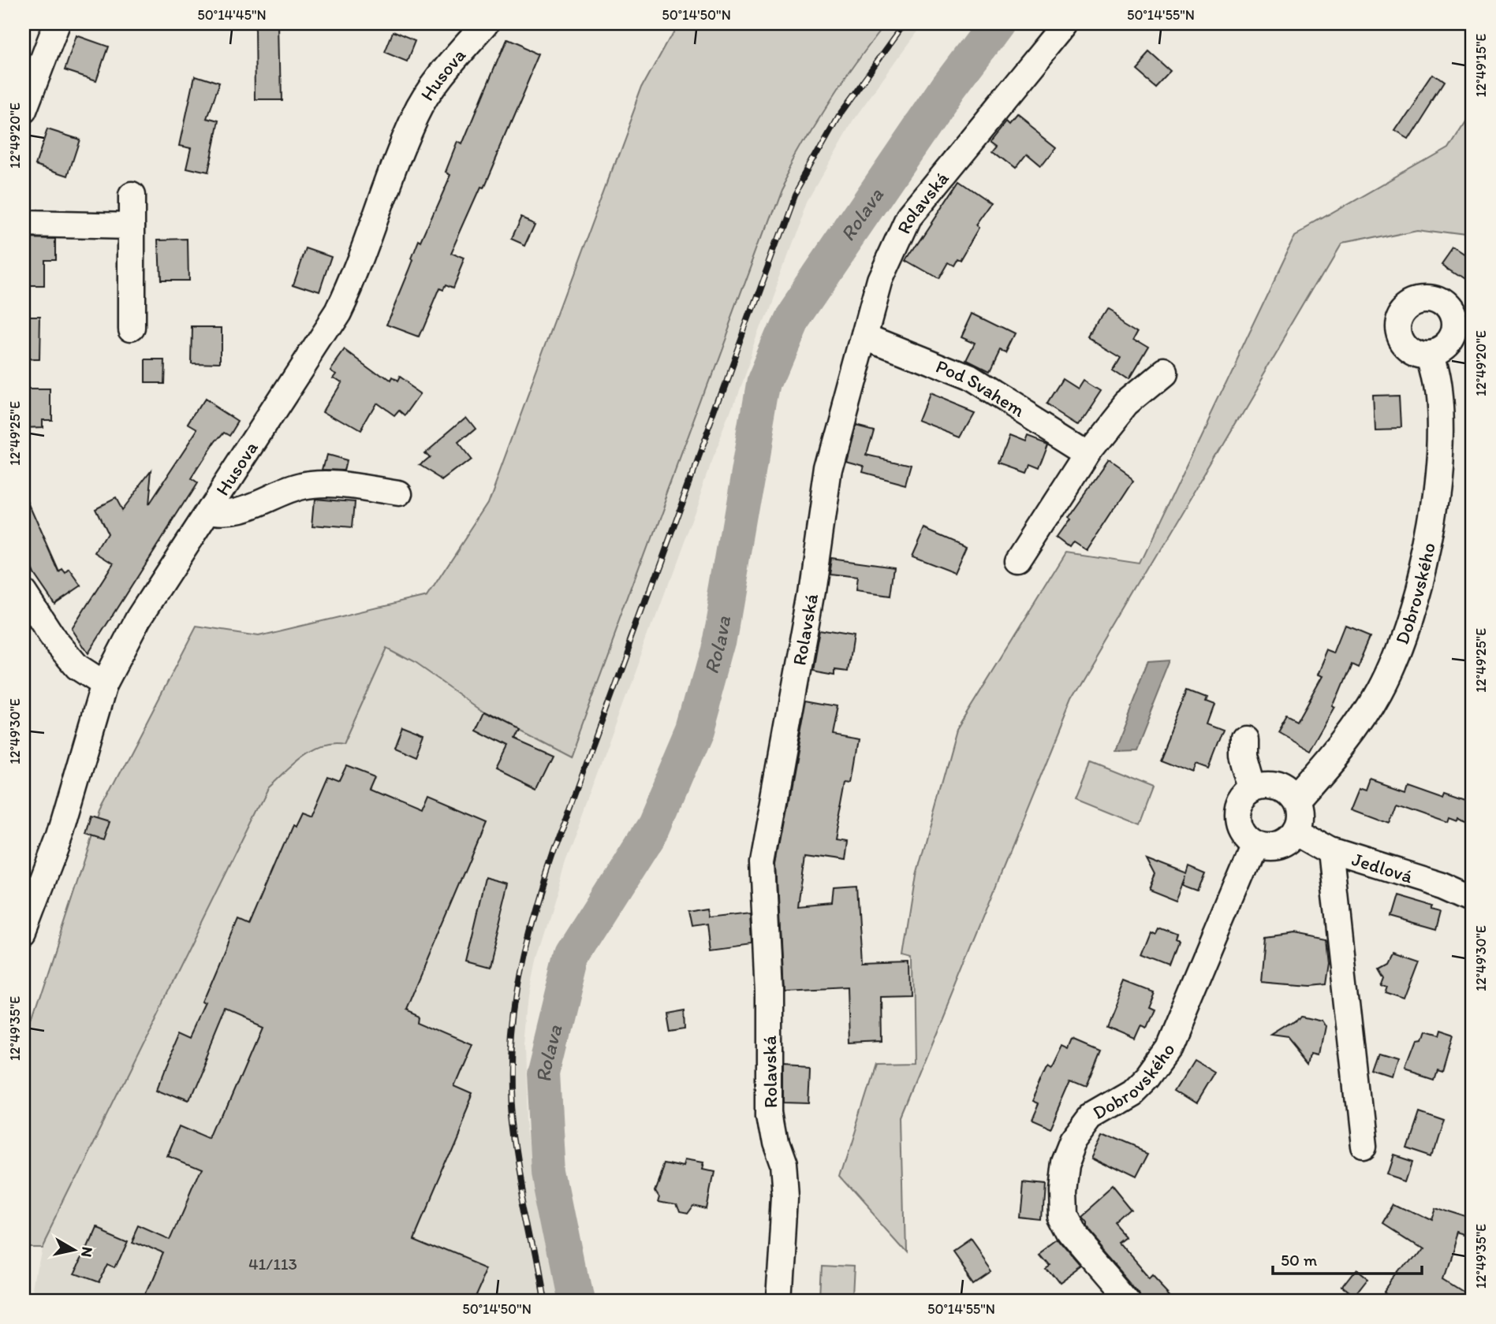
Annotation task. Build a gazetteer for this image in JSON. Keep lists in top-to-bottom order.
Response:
{
  "streets": {
    "street": [
      "Husova",
      "Rolavská",
      "Pod Svahem",
      "Dobrovského",
      "Jedlová"
    ]
  },
  "crossings": [
    ["Rolavská", "Pod Svahem"],
    ["Dobrovského", "Jedlová"]
  ],
  "water": ["Rolava"],
  "house_numbers": ["41/113"],
  "scale_bar": "50 m",
  "north": "right",
  "coordinates": [
    "50°14'45\"N",
    "50°14'50\"N",
    "50°14'55\"N",
    "12°49'15\"E",
    "12°49'20\"E",
    "12°49'25\"E",
    "12°49'30\"E",
    "12°49'35\"E"
  ]
}
